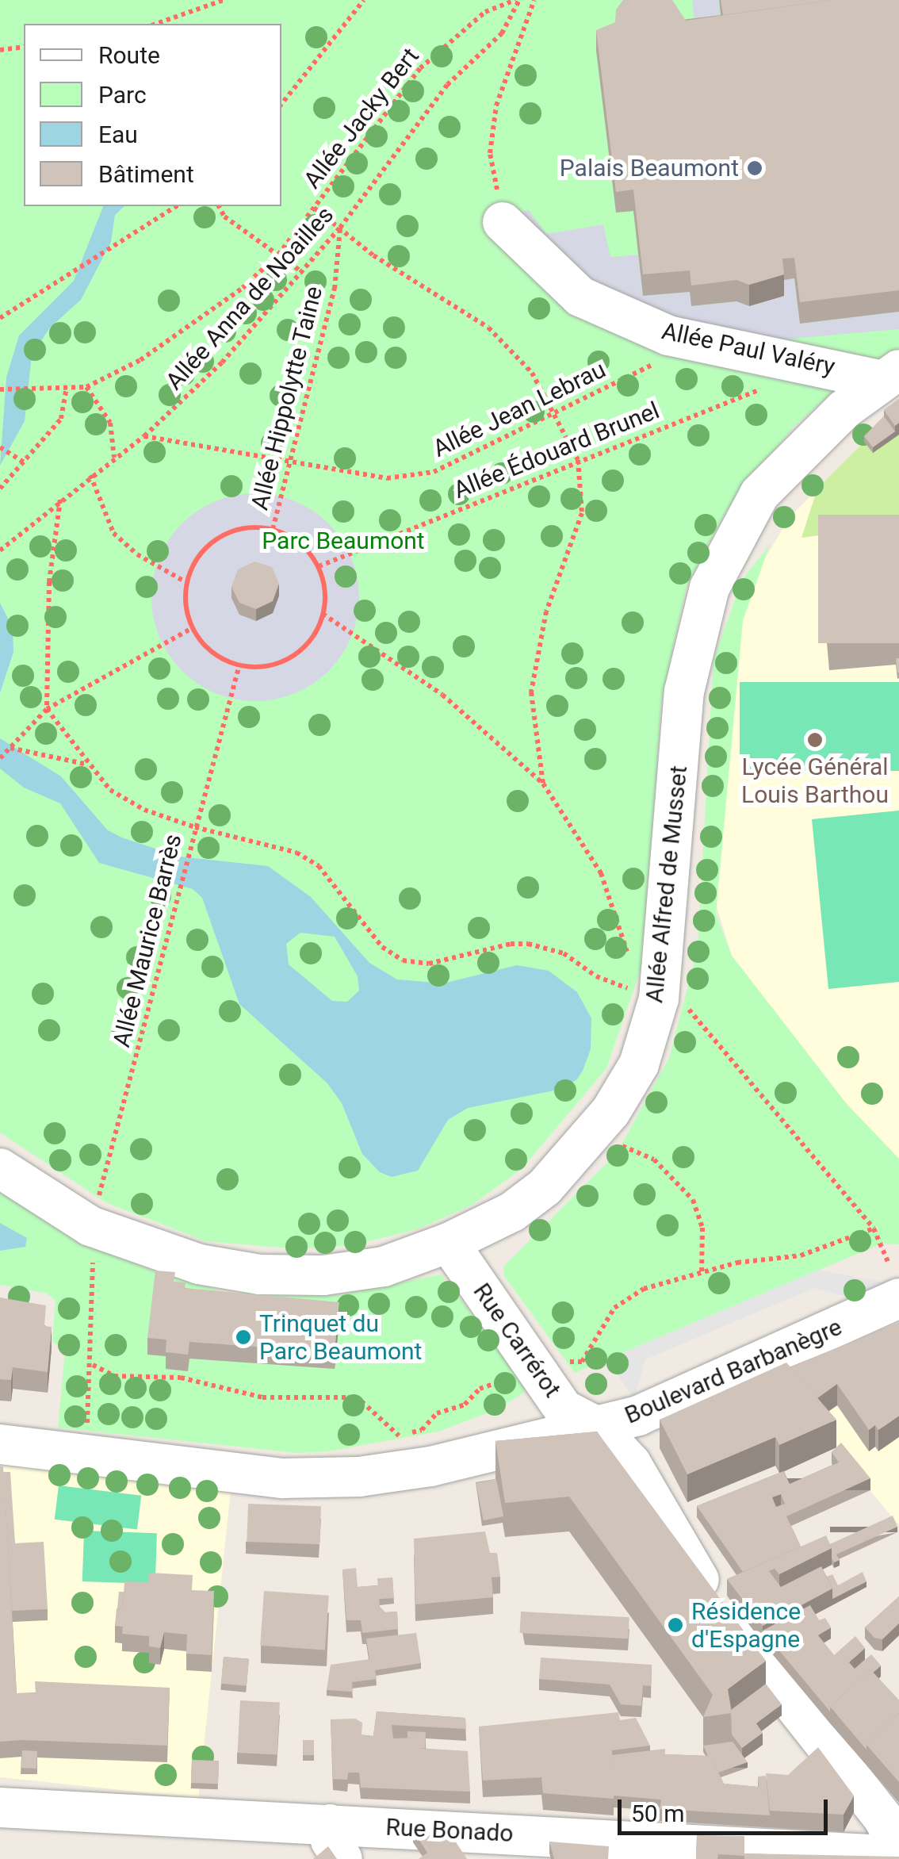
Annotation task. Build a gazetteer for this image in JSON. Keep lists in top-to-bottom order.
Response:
{
  "streets": {
    "street": [
      "Allée Paul Valéry",
      "Allée Alfred de Musset",
      "Rue Carrérot",
      "Boulevard Barbanègre",
      "Rue Bonado"
    ],
    "path": [
      "Allée Jacky Bert",
      "Allée Anna de Noailles",
      "Allée Hippolytte Taine",
      "Allée Jean Lebrau",
      "Allée Édouard Brunel",
      "Allée Maurice Barrès"
    ]
  },
  "crossings": [
    ["Allée Jacky Bert", "Allée Anna de Noailles"],
    ["Allée Anna de Noailles", "Allée Hippolytte Taine"],
    ["Allée Anna de Noailles", "Allée Jean Lebrau"],
    ["Allée Paul Valéry", "Allée Alfred de Musset"],
    ["Allée Hippolytte Taine", "Allée Jean Lebrau"],
    ["Allée Hippolytte Taine", "Allée Édouard Brunel"],
    ["Allée Hippolytte Taine", "Allée Maurice Barrès"],
    ["Allée Édouard Brunel", "Allée Maurice Barrès"],
    ["Allée Alfred de Musset", "Allée Maurice Barrès"],
    ["Allée Alfred de Musset", "Rue Carrérot"],
    ["Allée Maurice Barrès", "Boulevard Barbanègre"],
    ["Rue Carrérot", "Boulevard Barbanègre"],
    ["Rue Carrérot", "Rue Bonado"]
  ],
  "parks": ["Parc Beaumont"],
  "places": [
    "Palais Beaumont",
    "Lycée Général Louis Barthou",
    "Trinquet du Parc Beaumont",
    "Résidence d'Espagne"
  ],
  "legend": [
    "Route",
    "Parc",
    "Eau",
    "Bâtiment"
  ],
  "scale_bar": "50 m"
}
